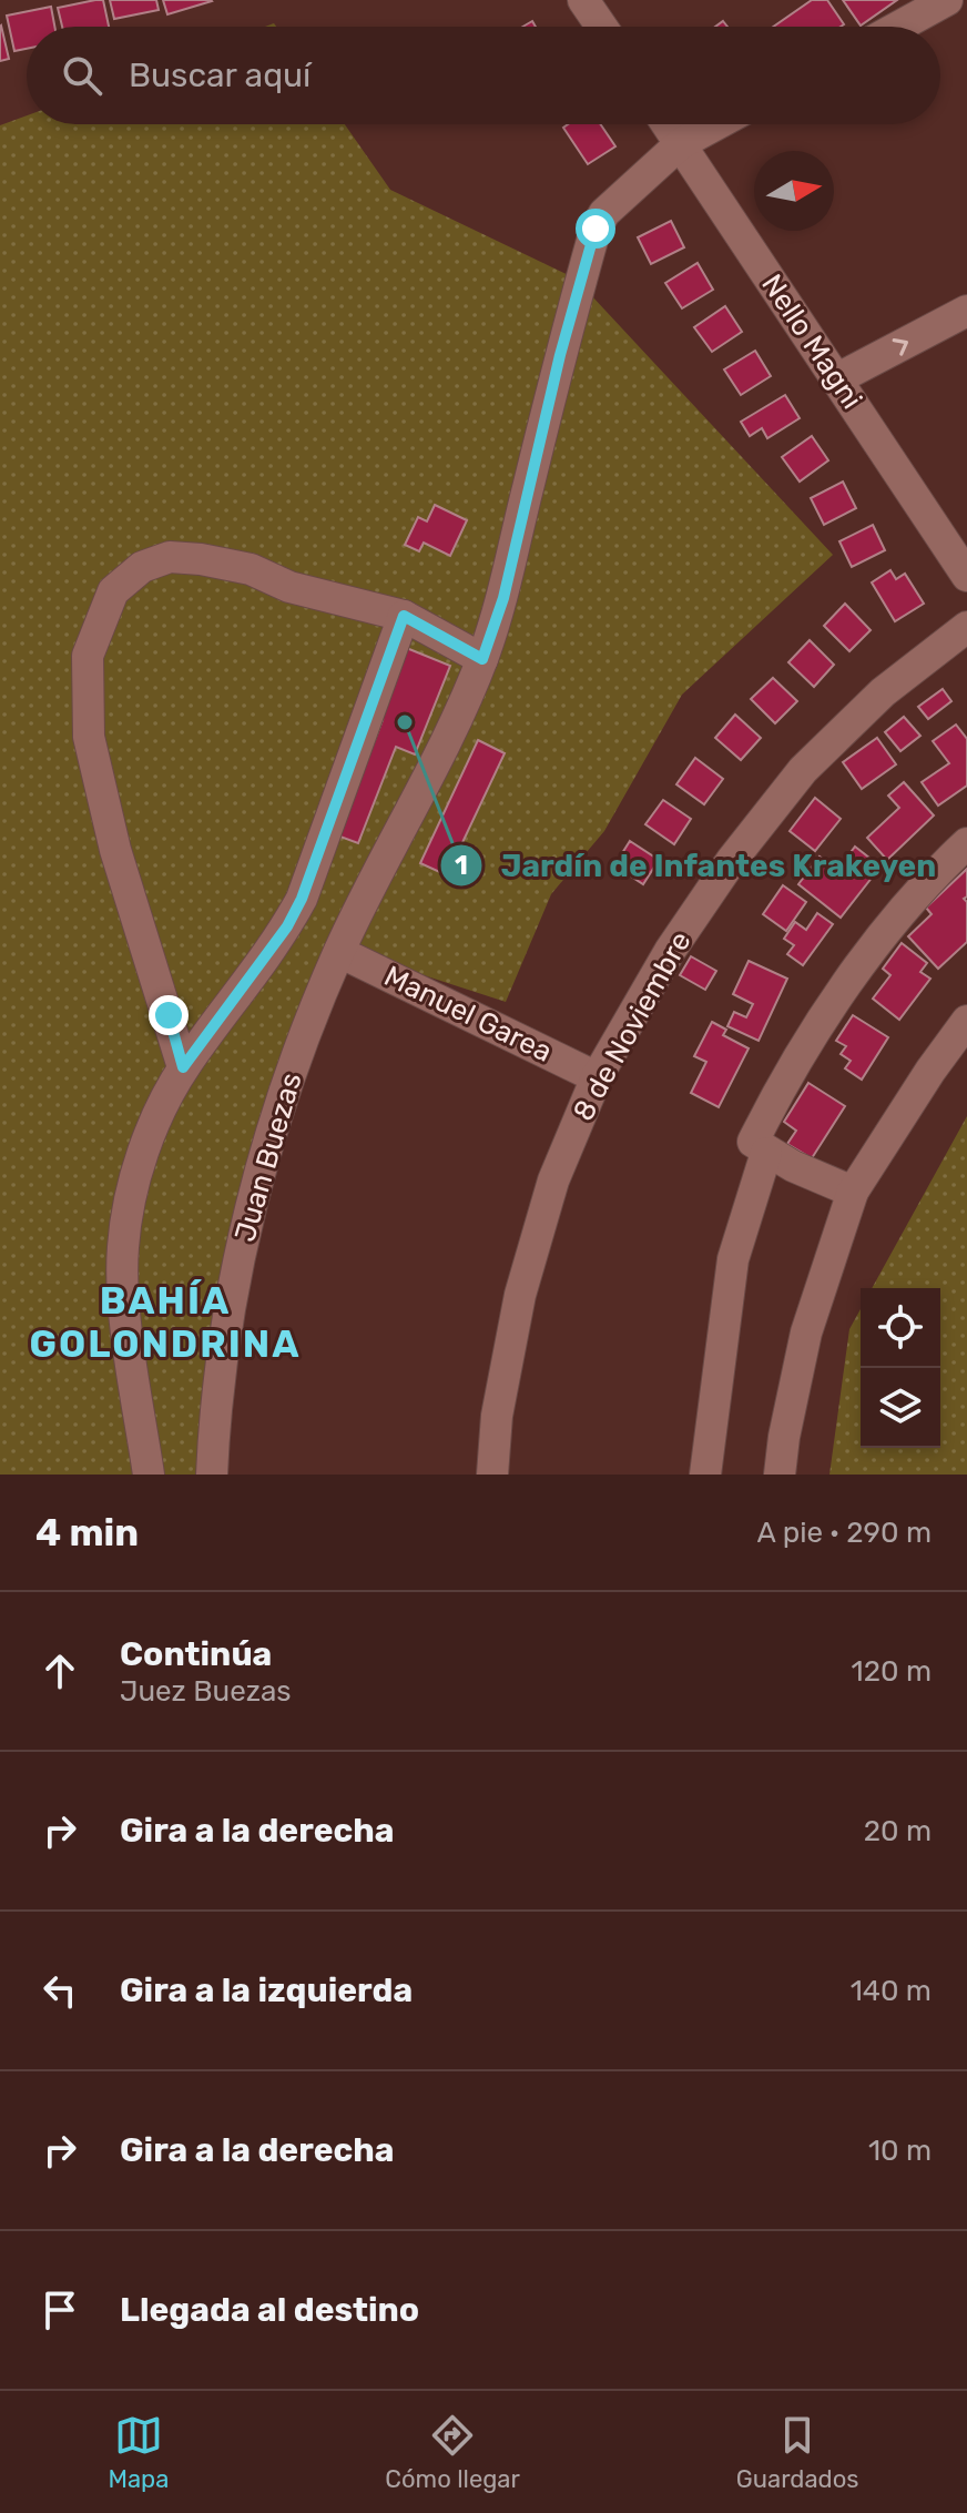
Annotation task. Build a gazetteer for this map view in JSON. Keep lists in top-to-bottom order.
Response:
{
  "streets": {
    "street": [
      "Nello Magni",
      "Manuel Garea",
      "8 de Noviembre",
      "Juan Buezas"
    ]
  },
  "crossings": [
    ["Nello Magni", "Juan Buezas"],
    ["Manuel Garea", "8 de Noviembre"],
    ["Manuel Garea", "Juan Buezas"]
  ],
  "districts": ["BAHÍA GOLONDRINA"],
  "places": ["Jardín de Infantes Krakeyen"],
  "north": "right",
  "page": {
    "search": "Buscar aquí",
    "heading": ["4 min", "A pie · 290 m"],
    "list": [
      ["Continúa", "Juez Buezas", "120 m"],
      ["Gira a la derecha", "20 m"],
      ["Gira a la izquierda", "140 m"],
      ["Gira a la derecha", "10 m"],
      "Llegada al destino"
    ],
    "nav": ["Mapa", "Cómo llegar", "Guardados"]
  }
}
